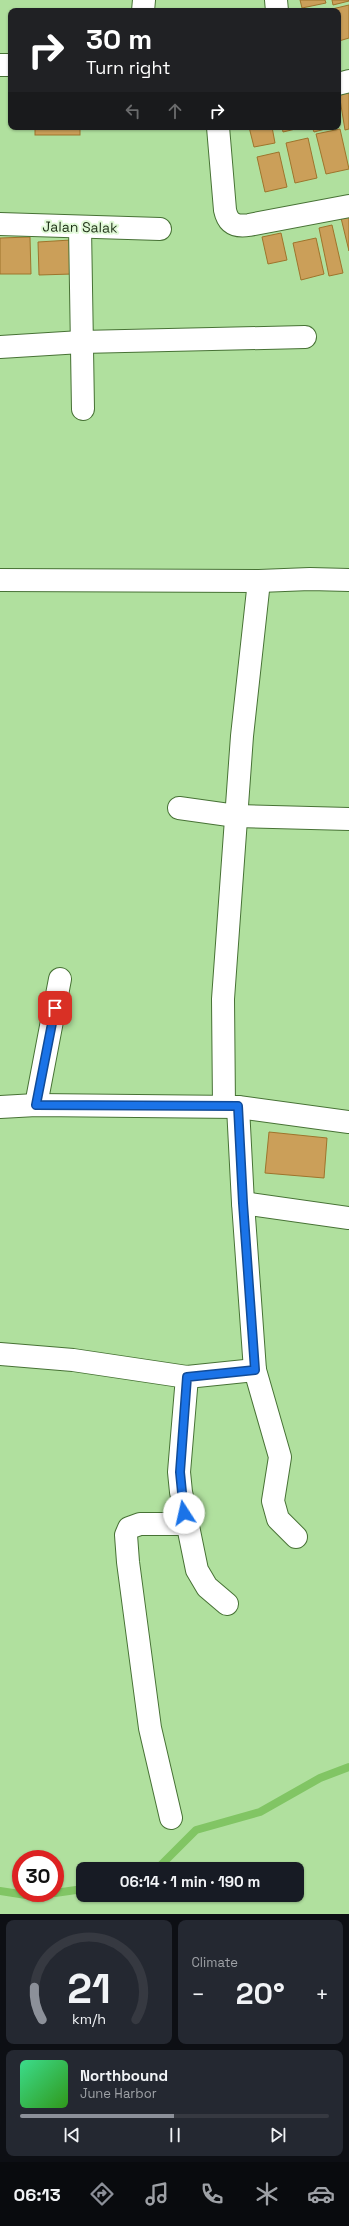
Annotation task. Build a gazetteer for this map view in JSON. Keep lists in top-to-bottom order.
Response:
{
  "streets": {
    "street": ["Jalan Salak"]
  },
  "page": {
    "turn": ["30 m", "Turn right"],
    "limit": "30",
    "trip": "06:14 · 1 min · 190 m",
    "tile": "Climate",
    "heat": ["−", "20°", "+"],
    "song": ["Northbound", "June Harbor"],
    "tabs": "06:13",
    "gauge": ["21", "km/h"]
  }
}
